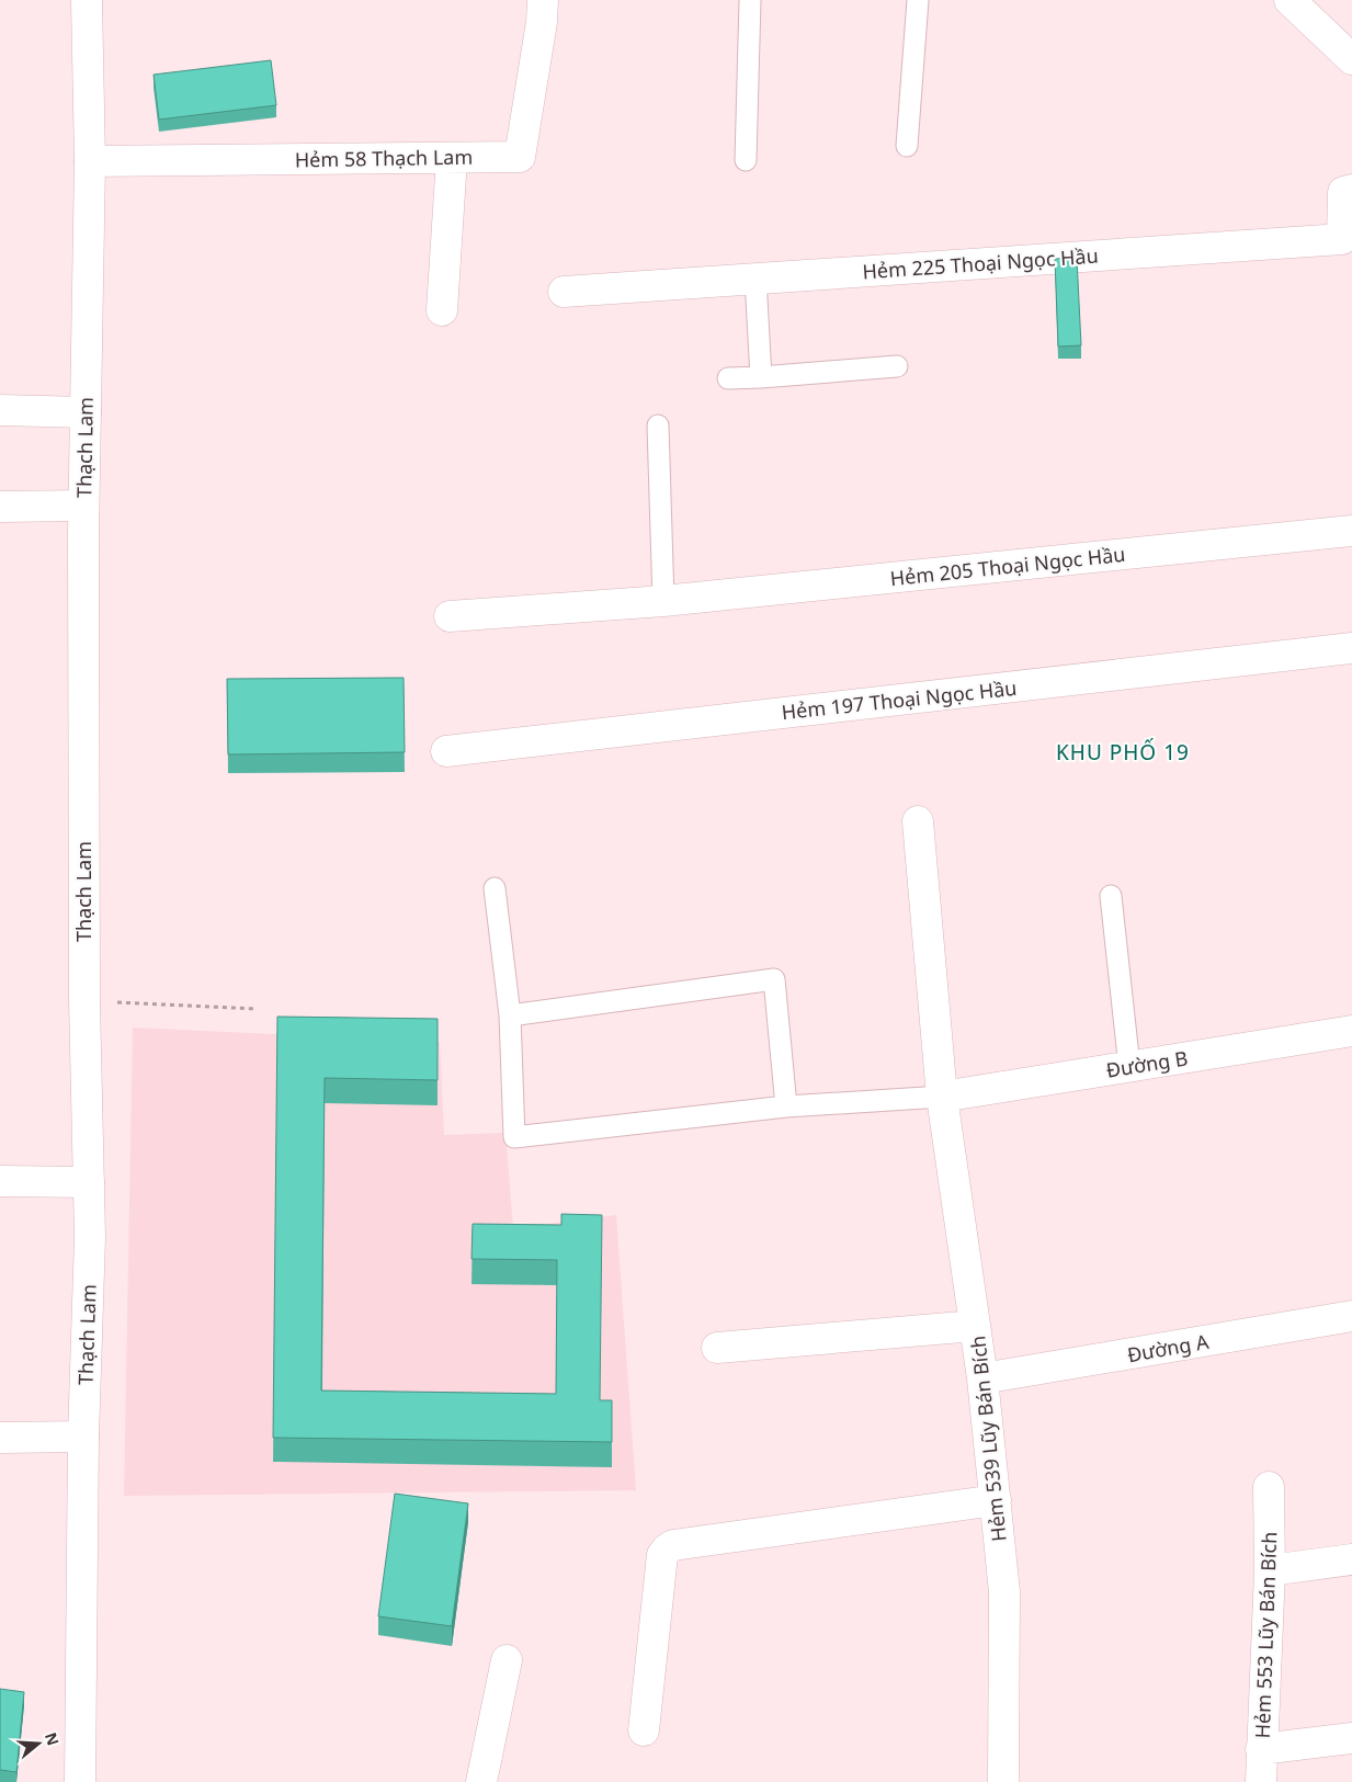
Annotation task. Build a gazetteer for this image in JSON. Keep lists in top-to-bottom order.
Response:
{
  "streets": {
    "street": [
      "Hẻm 58 Thạch Lam",
      "Hẻm 225 Thoại Ngọc Hầu",
      "Thạch Lam",
      "Hẻm 205 Thoại Ngọc Hầu",
      "Hẻm 197 Thoại Ngọc Hầu",
      "Đường B",
      "Đường A",
      "Hẻm 539 Lũy Bán Bích",
      "Hẻm 553 Lũy Bán Bích"
    ]
  },
  "crossings": [
    ["Hẻm 58 Thạch Lam", "Thạch Lam"],
    ["Đường B", "Hẻm 539 Lũy Bán Bích"],
    ["Đường A", "Hẻm 539 Lũy Bán Bích"]
  ],
  "districts": ["KHU PHỐ 19"],
  "north": "right"
}
